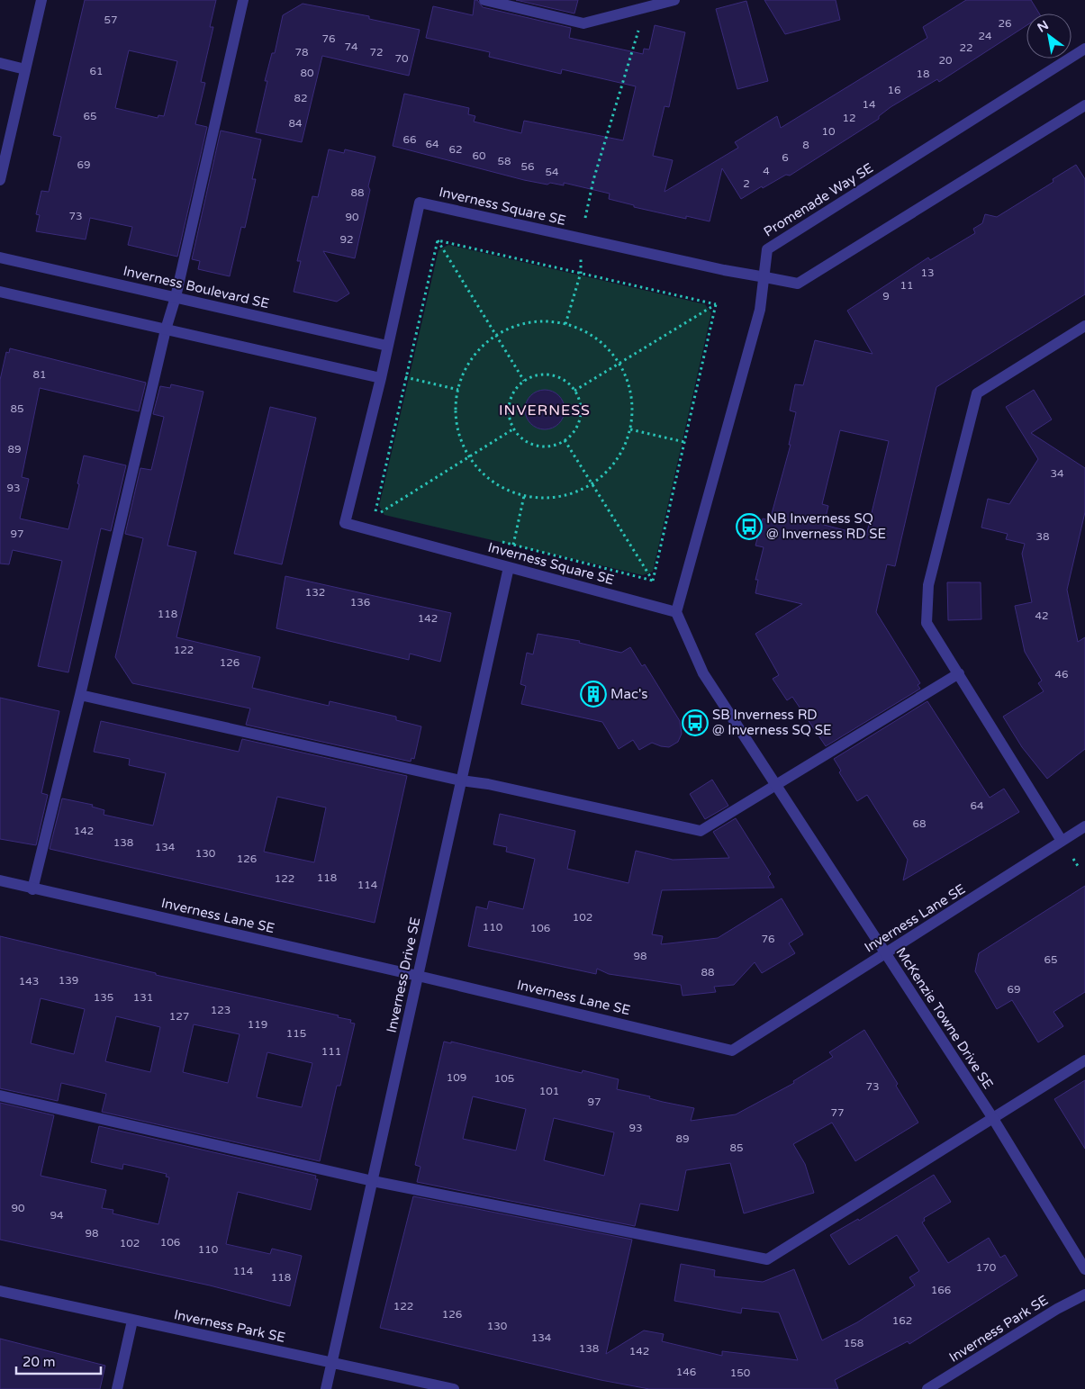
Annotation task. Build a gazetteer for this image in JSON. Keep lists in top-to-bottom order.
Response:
{
  "streets": {
    "street": [
      "Promenade Way SE",
      "Inverness Square SE",
      "Inverness Boulevard SE",
      "Inverness Lane SE",
      "Inverness Drive SE",
      "McKenzie Towne Drive SE",
      "Inverness Park SE"
    ]
  },
  "crossings": [
    ["Promenade Way SE", "Inverness Square SE"],
    ["Inverness Square SE", "Inverness Boulevard SE"],
    ["Inverness Square SE", "Inverness Drive SE"],
    ["Inverness Square SE", "McKenzie Towne Drive SE"],
    ["Inverness Lane SE", "Inverness Drive SE"],
    ["Inverness Lane SE", "McKenzie Towne Drive SE"],
    ["Inverness Drive SE", "Inverness Park SE"]
  ],
  "districts": ["INVERNESS"],
  "places": {
    "bus stop": ["NB Inverness SQ @ Inverness RD SE", "SB Inverness RD @ Inverness SQ SE"],
    "building": ["Mac's"]
  },
  "house_numbers": [
    "57",
    "26",
    "24",
    "76",
    "74",
    "22",
    "78",
    "72",
    "70",
    "20",
    "61",
    "80",
    "18",
    "16",
    "82",
    "14",
    "65",
    "12",
    "84",
    "10",
    "66",
    "64",
    "8",
    "62",
    "60",
    "6",
    "58",
    "69",
    "56",
    "4",
    "54",
    "2",
    "88",
    "73",
    "90",
    "92",
    "13",
    "11",
    "9",
    "81",
    "85",
    "89",
    "34",
    "93",
    "97",
    "38",
    "132",
    "136",
    "118",
    "42",
    "142",
    "122",
    "126",
    "46",
    "64",
    "68",
    "142",
    "138",
    "134",
    "130",
    "126",
    "118",
    "122",
    "114",
    "102",
    "110",
    "106",
    "76",
    "98",
    "65",
    "88",
    "139",
    "143",
    "69",
    "135",
    "131",
    "123",
    "127",
    "119",
    "115",
    "111",
    "109",
    "105",
    "73",
    "101",
    "97",
    "77",
    "93",
    "89",
    "85",
    "90",
    "94",
    "98",
    "106",
    "102",
    "110",
    "170",
    "114",
    "118",
    "166",
    "122",
    "126",
    "162",
    "130",
    "134",
    "158",
    "138",
    "142",
    "146",
    "150"
  ],
  "scale_bar": "20 m",
  "north": "top left"
}
